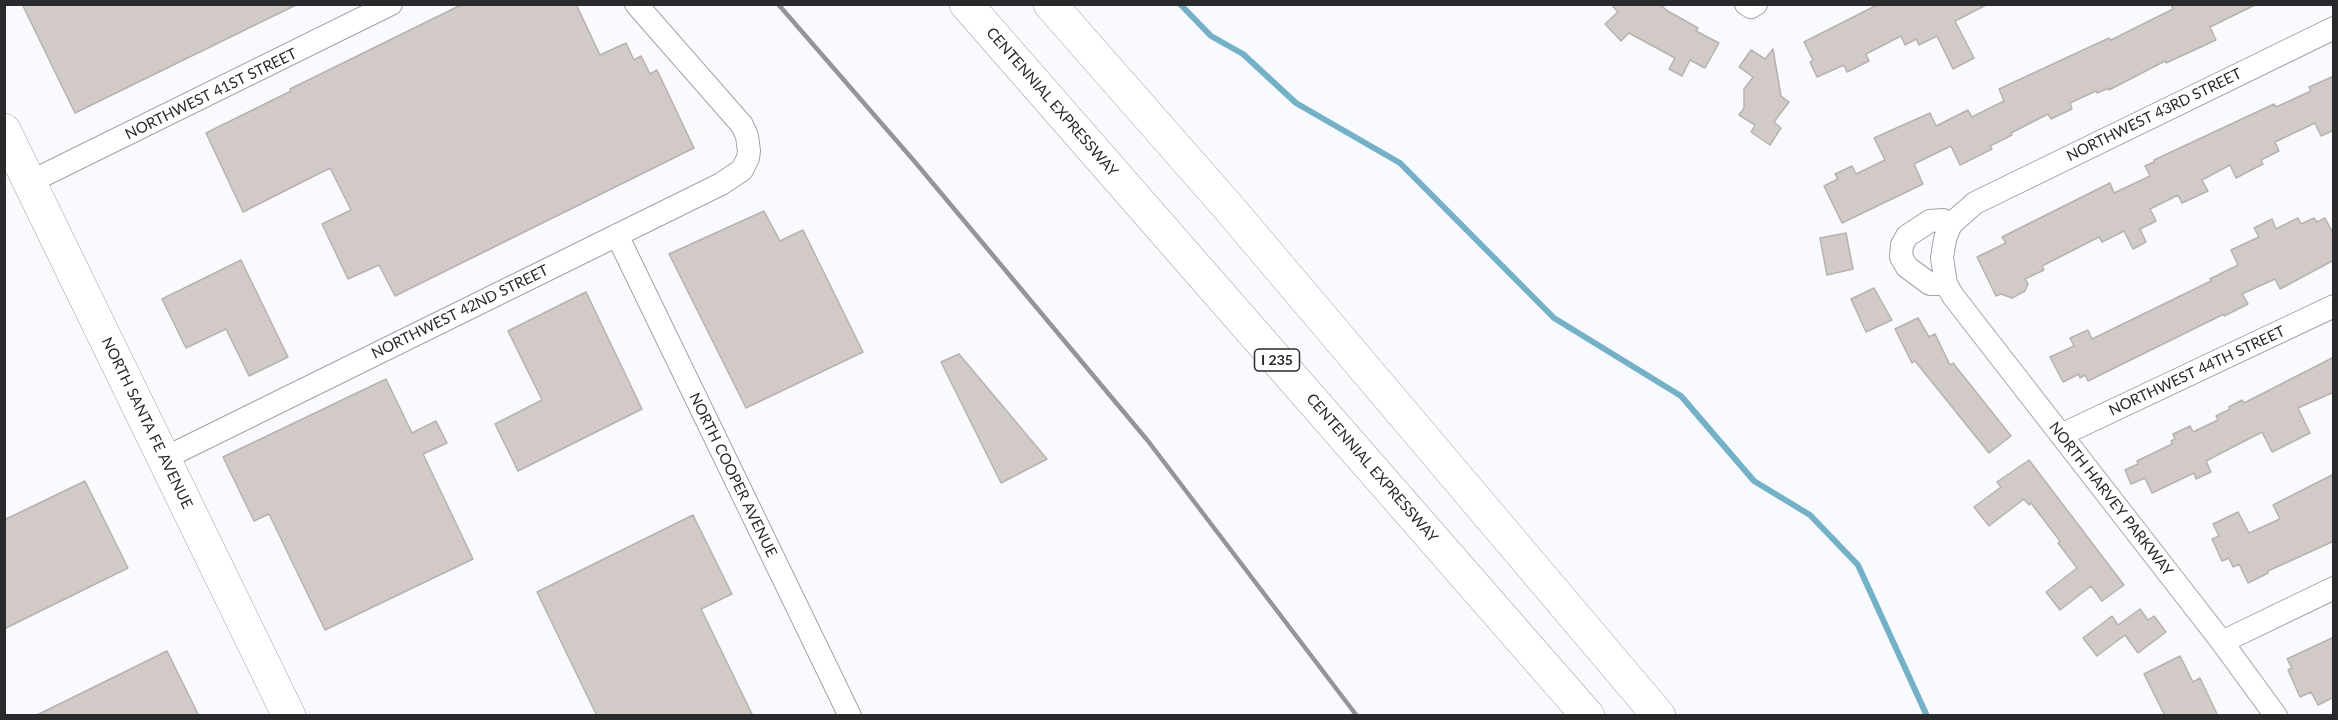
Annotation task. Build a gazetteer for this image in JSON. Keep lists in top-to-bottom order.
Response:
{
  "streets": {
    "main road": ["CENTENNIAL EXPRESSWAY", "I 235", "NORTH SANTA FE AVENUE"],
    "street": [
      "NORTHWEST 41ST STREET",
      "NORTHWEST 43RD STREET",
      "NORTHWEST 42ND STREET",
      "NORTHWEST 44TH STREET",
      "NORTH COOPER AVENUE",
      "NORTH HARVEY PARKWAY"
    ]
  },
  "crossings": [
    ["NORTHWEST 41ST STREET", "NORTH SANTA FE AVENUE"],
    ["NORTHWEST 43RD STREET", "NORTH HARVEY PARKWAY"],
    ["NORTHWEST 42ND STREET", "NORTH SANTA FE AVENUE"],
    ["NORTHWEST 42ND STREET", "NORTH COOPER AVENUE"],
    ["NORTHWEST 44TH STREET", "NORTH HARVEY PARKWAY"]
  ]
}
